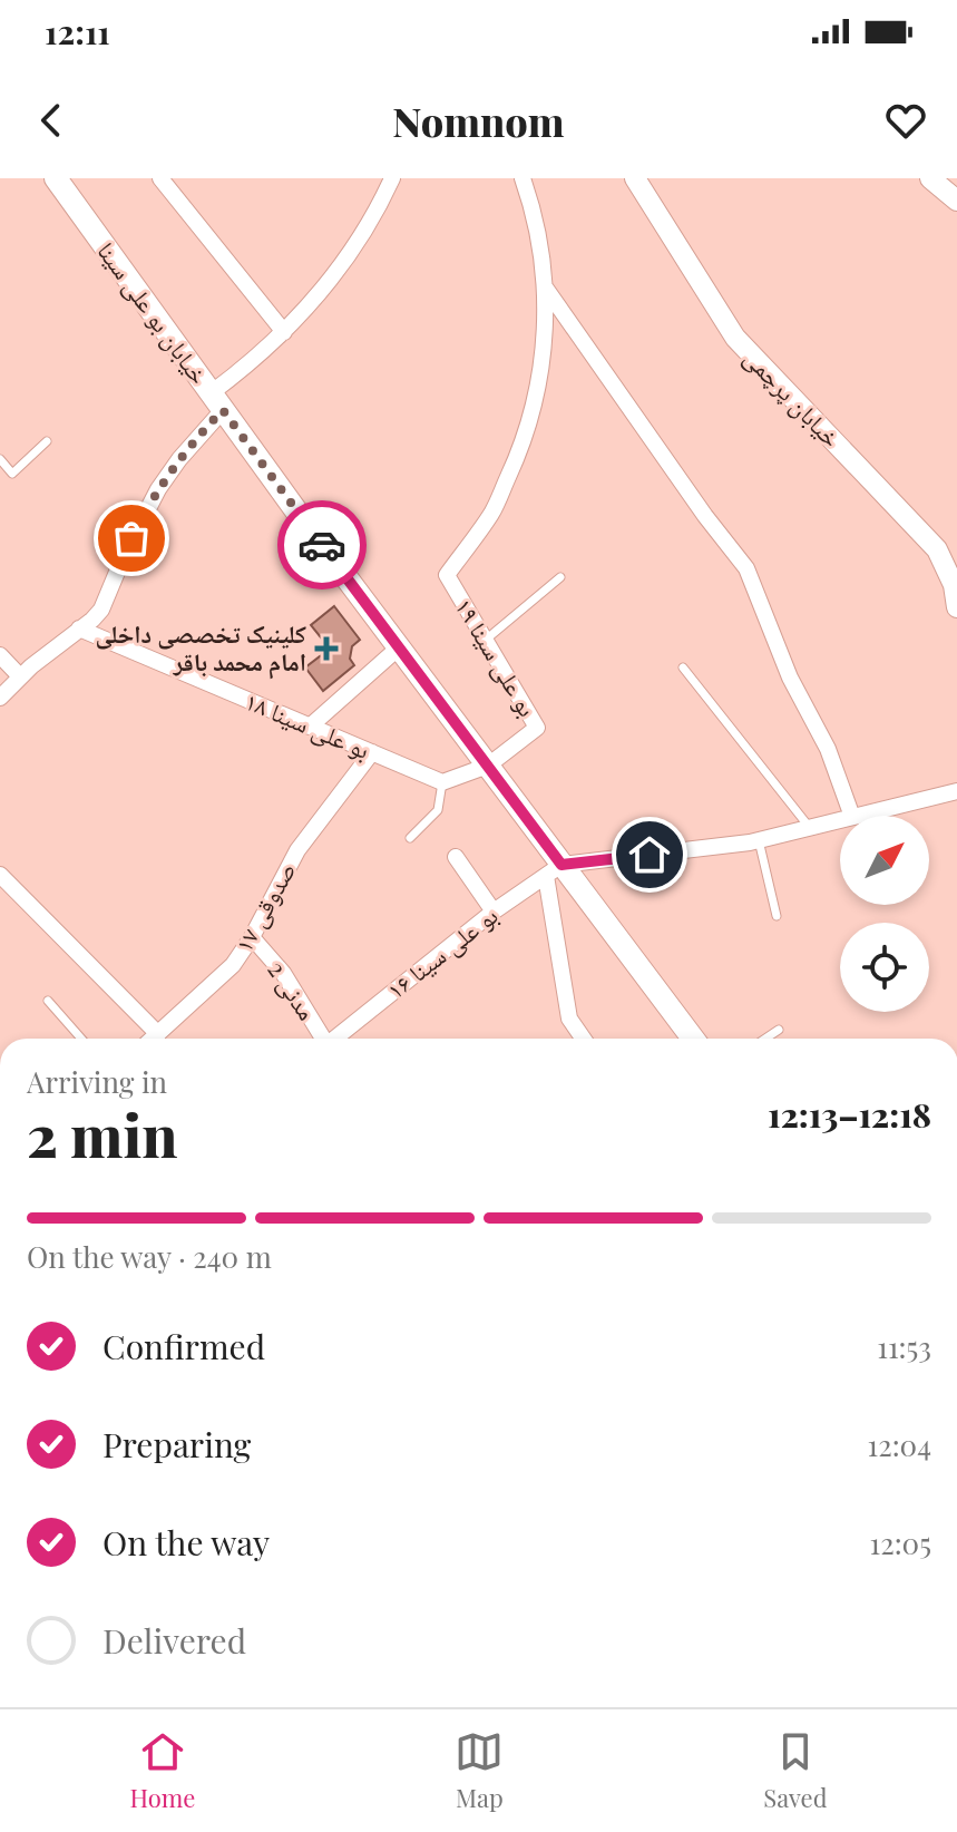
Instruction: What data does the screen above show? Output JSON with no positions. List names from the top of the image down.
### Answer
{
  "streets": {
    "main road": ["خیابان بو علی سینا"],
    "street": [
      "خیابان پرچمی",
      "بو علی سینا ۱۹",
      "بو علی سینا ۱۸",
      "صدوقی ۱۷",
      "بو علی سینا ۱۶",
      "مدنی 2"
    ]
  },
  "crossings": [
    ["خیابان بو علی سینا", "بو علی سینا ۱۹"],
    ["خیابان بو علی سینا", "بو علی سینا ۱۶"],
    ["بو علی سینا ۱۸", "صدوقی ۱۷"],
    ["صدوقی ۱۷", "مدنی 2"]
  ],
  "places": {
    "health": ["کلینیک تخصصی داخلی امام محمد باقر"]
  },
  "north": "top right",
  "page": {
    "status": "12:11",
    "header": "Nomnom",
    "heading": ["2 min", "Arriving in", "12:13–12:18"],
    "bar": "On the way · 240 m",
    "list": [
      ["Confirmed", "11:53"],
      ["Preparing", "12:04"],
      ["On the way", "12:05"],
      "Delivered"
    ],
    "tabs": ["Home", "Map", "Saved"]
  }
}
